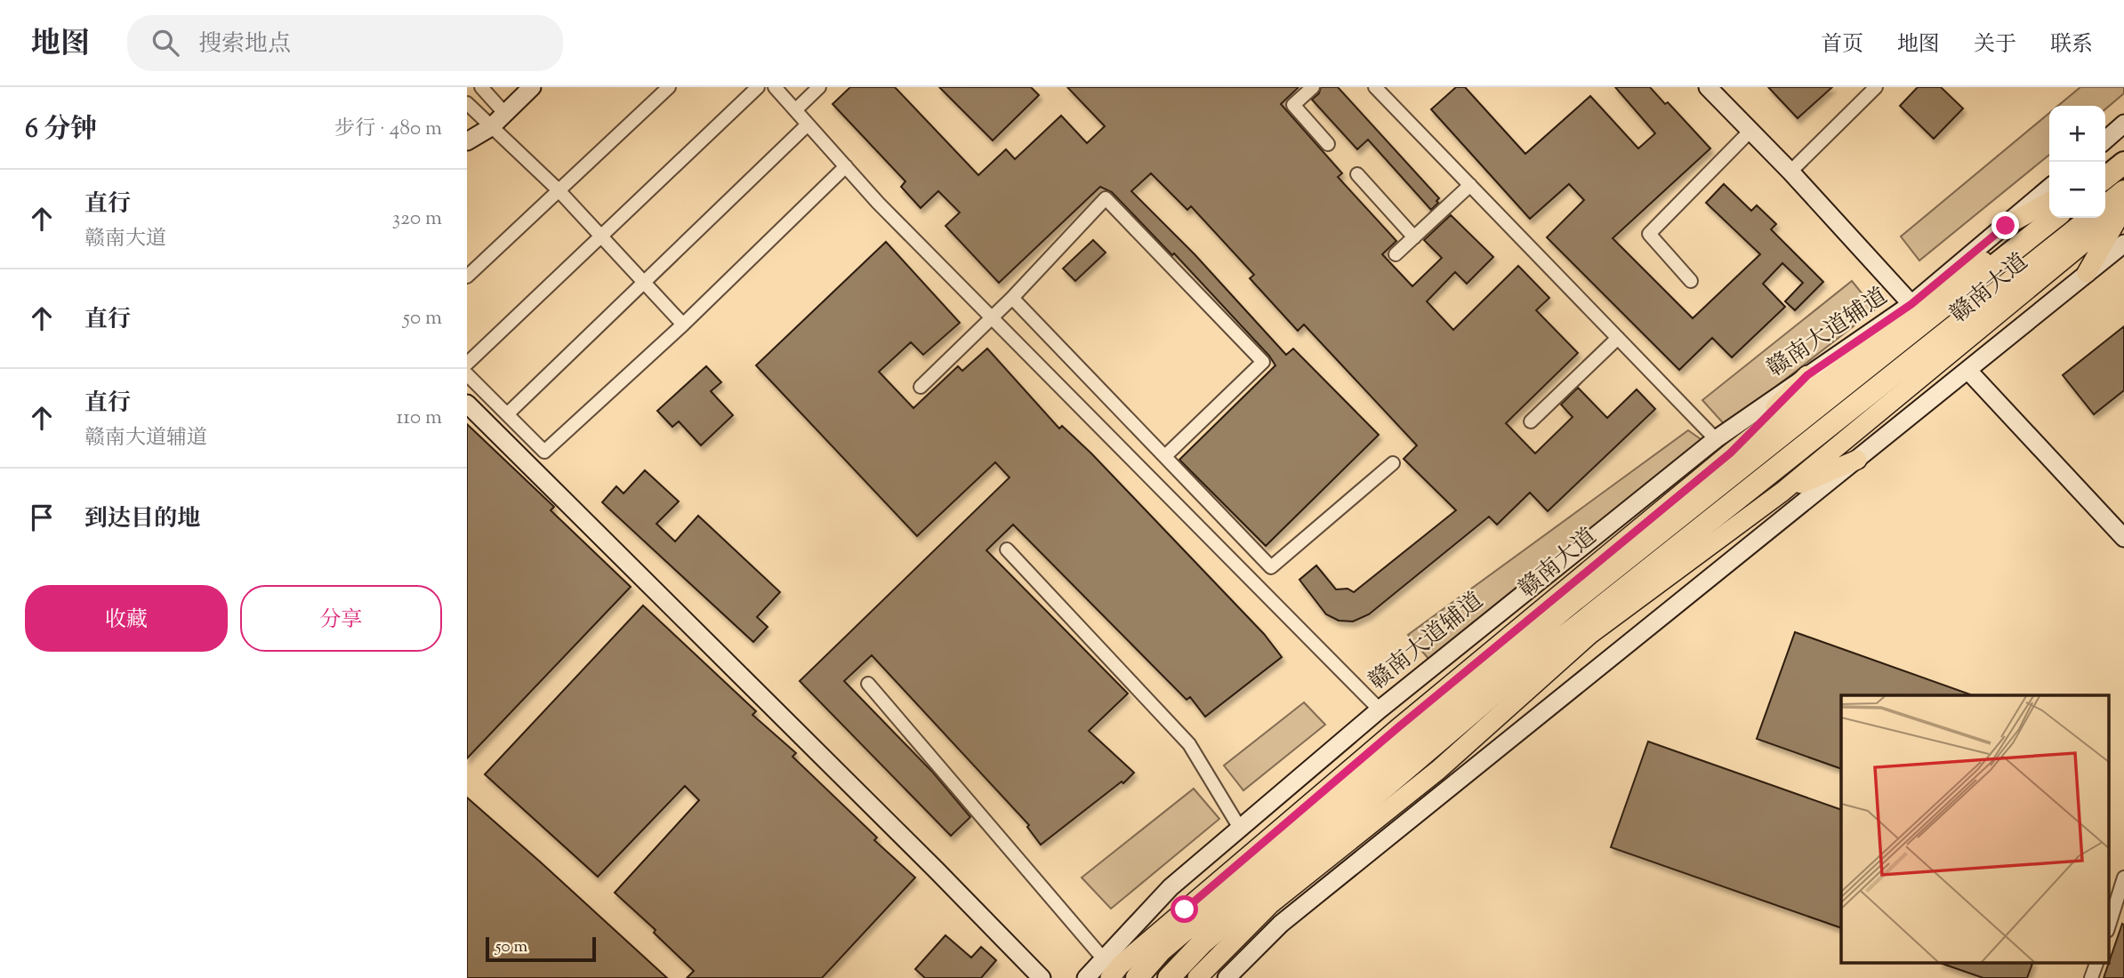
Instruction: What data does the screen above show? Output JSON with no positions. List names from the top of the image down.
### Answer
{
  "streets": {
    "main road": ["赣南大道"],
    "street": ["赣南大道辅道"]
  },
  "scale_bar": "50 m",
  "page": {
    "header": "地图",
    "search": "搜索地点",
    "nav": [
      "首页",
      "地图",
      "关于",
      "联系"
    ],
    "heading": ["6 分钟", "步行 · 480 m"],
    "map_buttons": ["+", "−"],
    "list": [
      ["直行", "赣南大道", "320 m"],
      ["直行", "50 m"],
      ["直行", "赣南大道辅道", "110 m"],
      "到达目的地"
    ],
    "buttons": ["收藏", "分享"],
    "scale": "50 m"
  }
}
